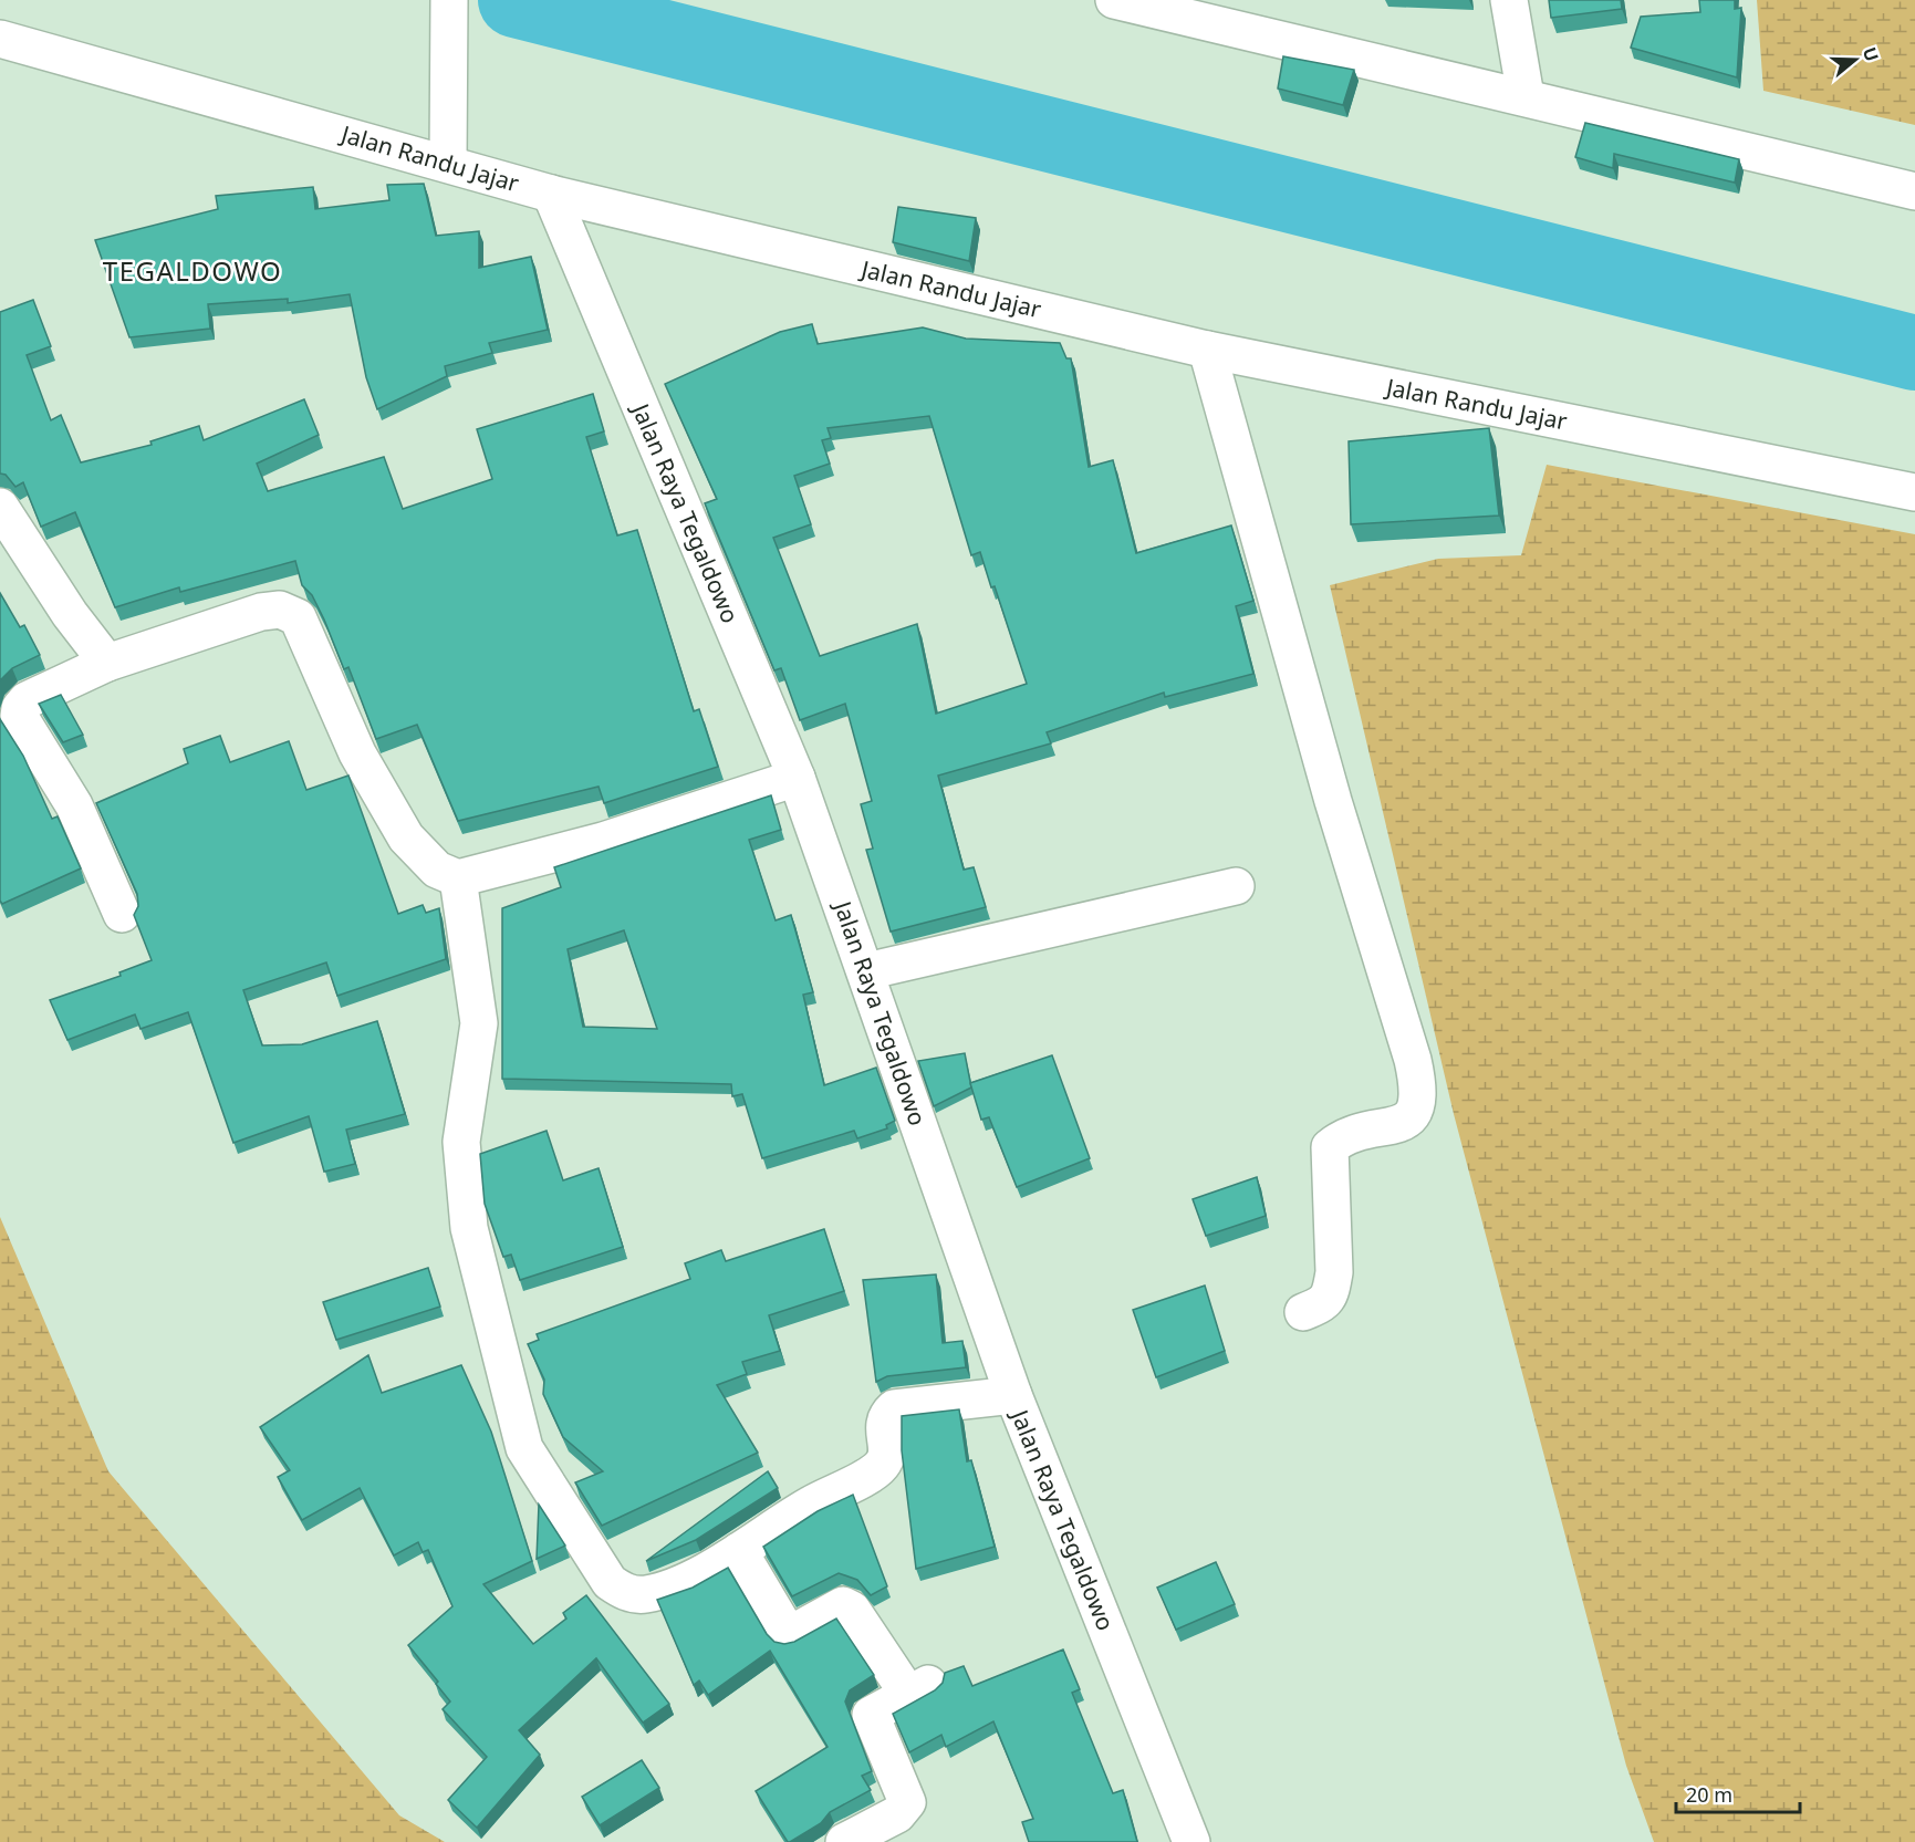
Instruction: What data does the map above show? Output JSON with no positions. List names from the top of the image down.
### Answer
{
  "streets": {
    "street": ["Jalan Randu Jajar", "Jalan Raya Tegaldowo"]
  },
  "crossings": [
    ["Jalan Randu Jajar", "Jalan Raya Tegaldowo"]
  ],
  "districts": ["TEGALDOWO"],
  "scale_bar": "20 m",
  "north": "right"
}
